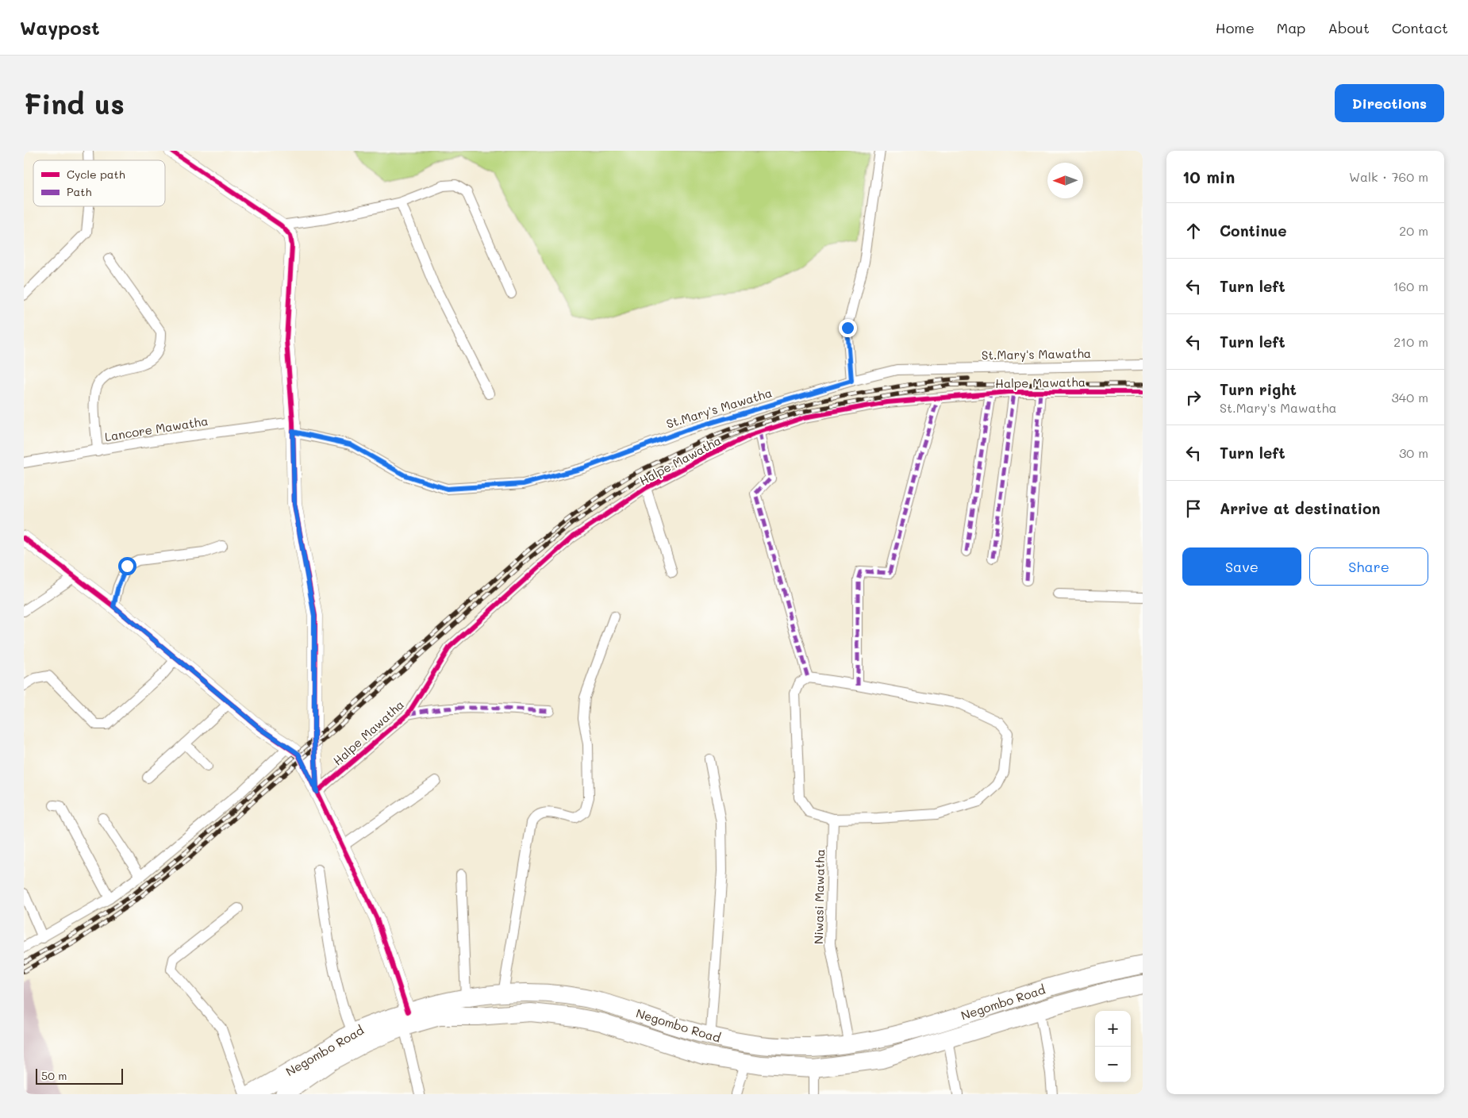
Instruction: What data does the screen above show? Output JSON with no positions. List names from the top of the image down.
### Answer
{
  "streets": {
    "highway": ["Negombo Road"],
    "street": [
      "St.Mary's Mawatha",
      "Halpe Mawatha",
      "Lancore Mawatha",
      "Niwasi Mawatha"
    ]
  },
  "crossings": [
    ["St.Mary's Mawatha", "Lancore Mawatha"],
    ["Niwasi Mawatha", "Negombo Road"]
  ],
  "legend": ["Cycle path", "Path"],
  "scale_bar": "50 m",
  "north": "left",
  "page": {
    "header": "Waypost",
    "nav": [
      "Home",
      "Map",
      "About",
      "Contact"
    ],
    "buttons": [
      "Directions",
      ["Save", "Share"]
    ],
    "title": "Find us",
    "heading": ["10 min", "Walk · 760 m"],
    "list": [
      ["Continue", "20 m"],
      ["Turn left", "160 m"],
      ["Turn left", "210 m"],
      ["Turn right", "St.Mary's Mawatha", "340 m"],
      ["Turn left", "30 m"],
      "Arrive at destination"
    ],
    "map_buttons": ["+", "−"],
    "scale": "50 m"
  }
}
